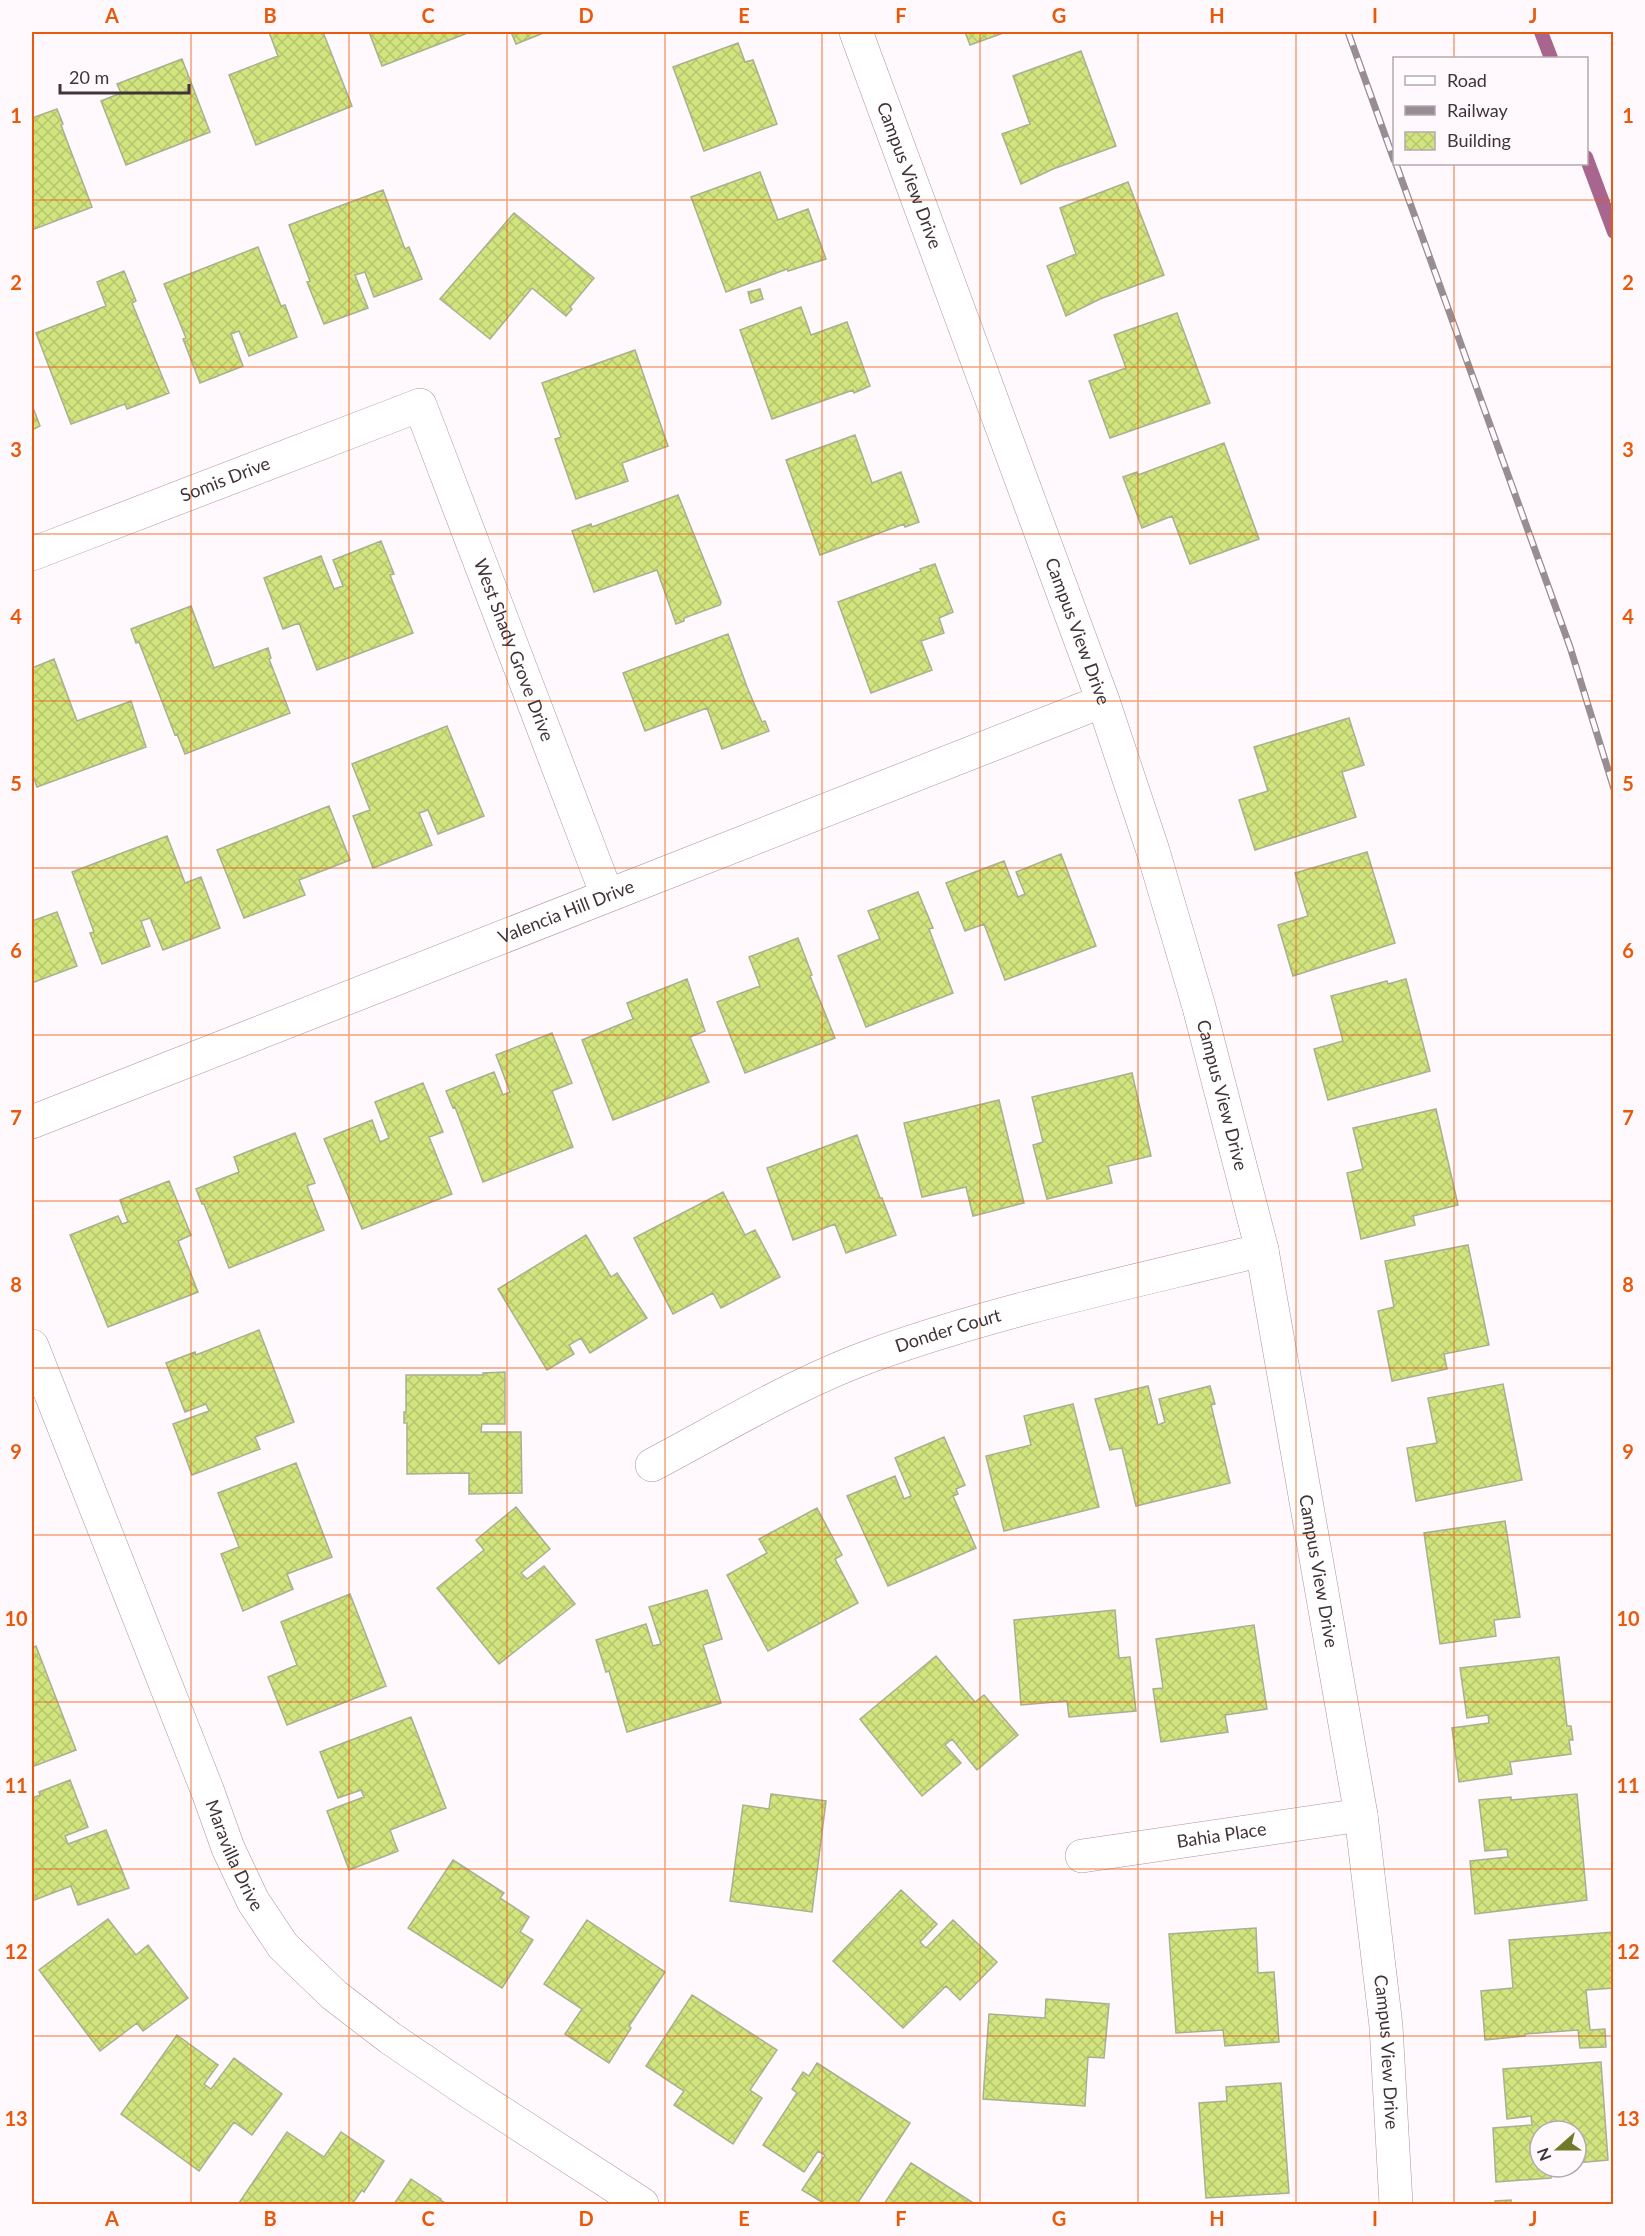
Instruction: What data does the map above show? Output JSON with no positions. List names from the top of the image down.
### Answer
{
  "streets": {
    "street": [
      "Campus View Drive",
      "Somis Drive",
      "West Shady Grove Drive",
      "Valencia Hill Drive",
      "Donder Court",
      "Bahia Place",
      "Maravilla Drive"
    ]
  },
  "crossings": [
    ["Campus View Drive", "Valencia Hill Drive"],
    ["Campus View Drive", "Donder Court"],
    ["Campus View Drive", "Bahia Place"],
    ["Somis Drive", "West Shady Grove Drive"],
    ["West Shady Grove Drive", "Valencia Hill Drive"]
  ],
  "legend": ["Road", "Railway", "Building"],
  "scale_bar": "20 m",
  "north": "left",
  "grid": {
    "columns": [
      "A",
      "B",
      "C",
      "D",
      "E",
      "F",
      "G",
      "H",
      "I",
      "J"
    ],
    "rows": [
      "1",
      "2",
      "3",
      "4",
      "5",
      "6",
      "7",
      "8",
      "9",
      "10",
      "11",
      "12",
      "13"
    ]
  }
}
